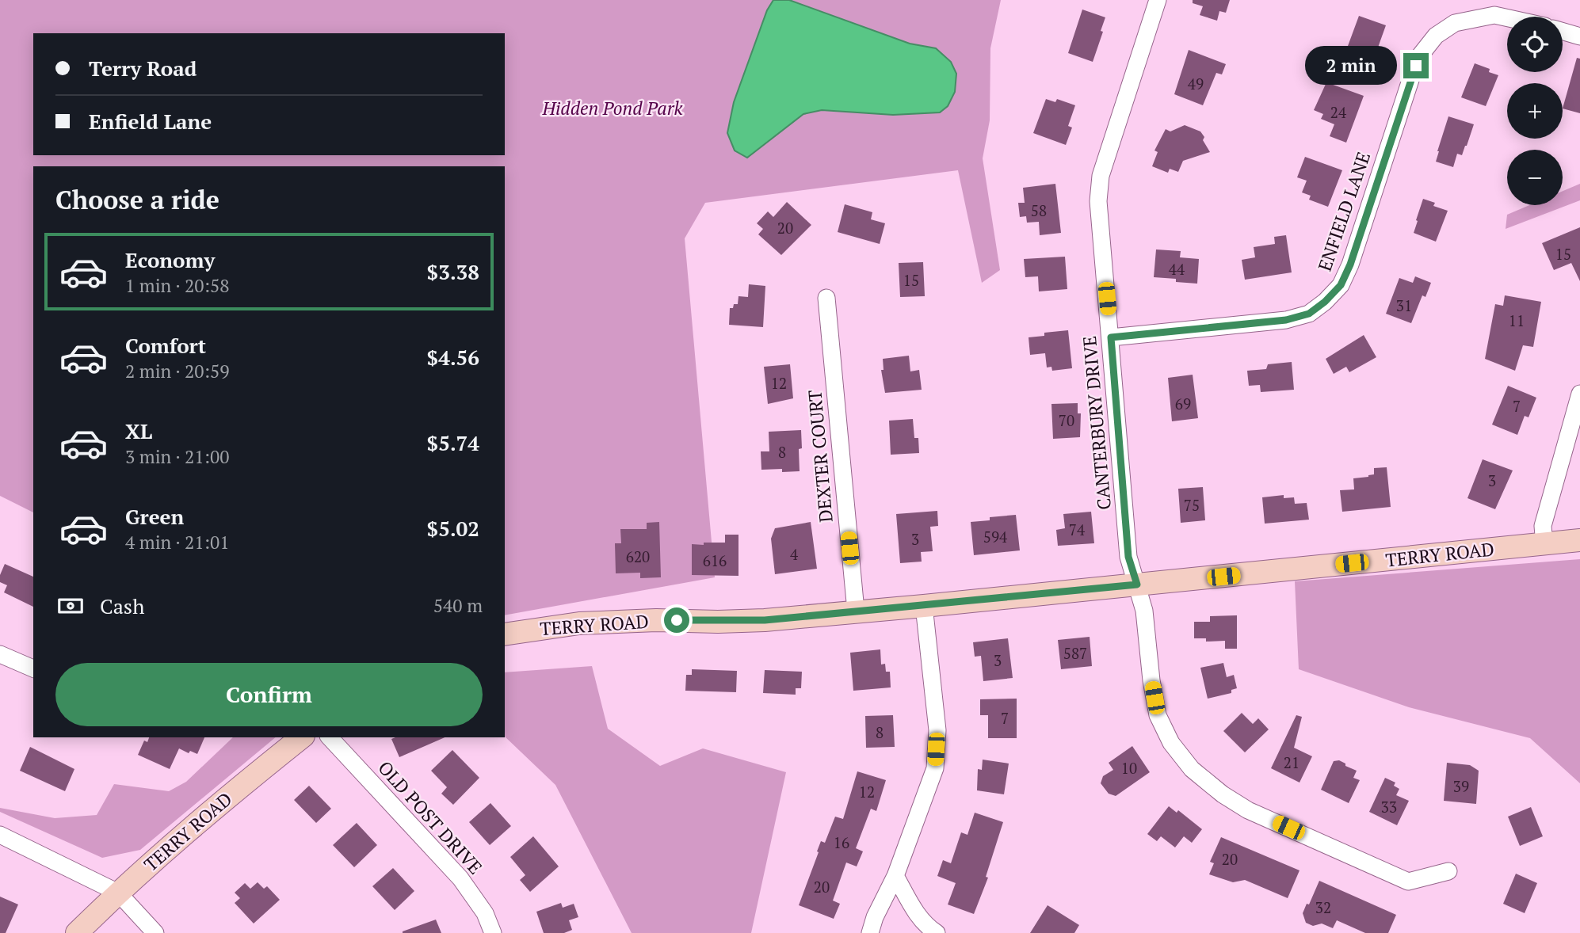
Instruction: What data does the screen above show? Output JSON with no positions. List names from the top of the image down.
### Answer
{
  "streets": {
    "street": [
      "ENFIELD LANE",
      "CANTERBURY DRIVE",
      "DEXTER COURT",
      "TERRY ROAD",
      "OLD POST DRIVE"
    ]
  },
  "crossings": [
    ["ENFIELD LANE", "CANTERBURY DRIVE"],
    ["CANTERBURY DRIVE", "TERRY ROAD"],
    ["DEXTER COURT", "TERRY ROAD"]
  ],
  "parks": ["Hidden Pond Park"],
  "house_numbers": [
    "49",
    "24",
    "58",
    "20",
    "15",
    "44",
    "15",
    "31",
    "11",
    "12",
    "69",
    "7",
    "70",
    "8",
    "3",
    "75",
    "74",
    "594",
    "3",
    "4",
    "620",
    "616",
    "587",
    "3",
    "7",
    "8",
    "21",
    "10",
    "39",
    "12",
    "33",
    "16",
    "20",
    "20",
    "32"
  ],
  "page": {
    "map_buttons": ["+", "−"],
    "banner": ["Terry Road", "Enfield Lane"],
    "bubble": "2 min",
    "heading": "Choose a ride",
    "list": [
      {
        "name": "Economy",
        "note": "1 min · 20:58",
        "value": "$3.38"
      },
      {
        "name": "Comfort",
        "note": "2 min · 20:59",
        "value": "$4.56"
      },
      {
        "name": "XL",
        "note": "3 min · 21:00",
        "value": "$5.74"
      },
      {
        "name": "Green",
        "note": "4 min · 21:01",
        "value": "$5.02"
      }
    ],
    "pay": ["Cash", "540 m"],
    "buttons": "Confirm"
  }
}
